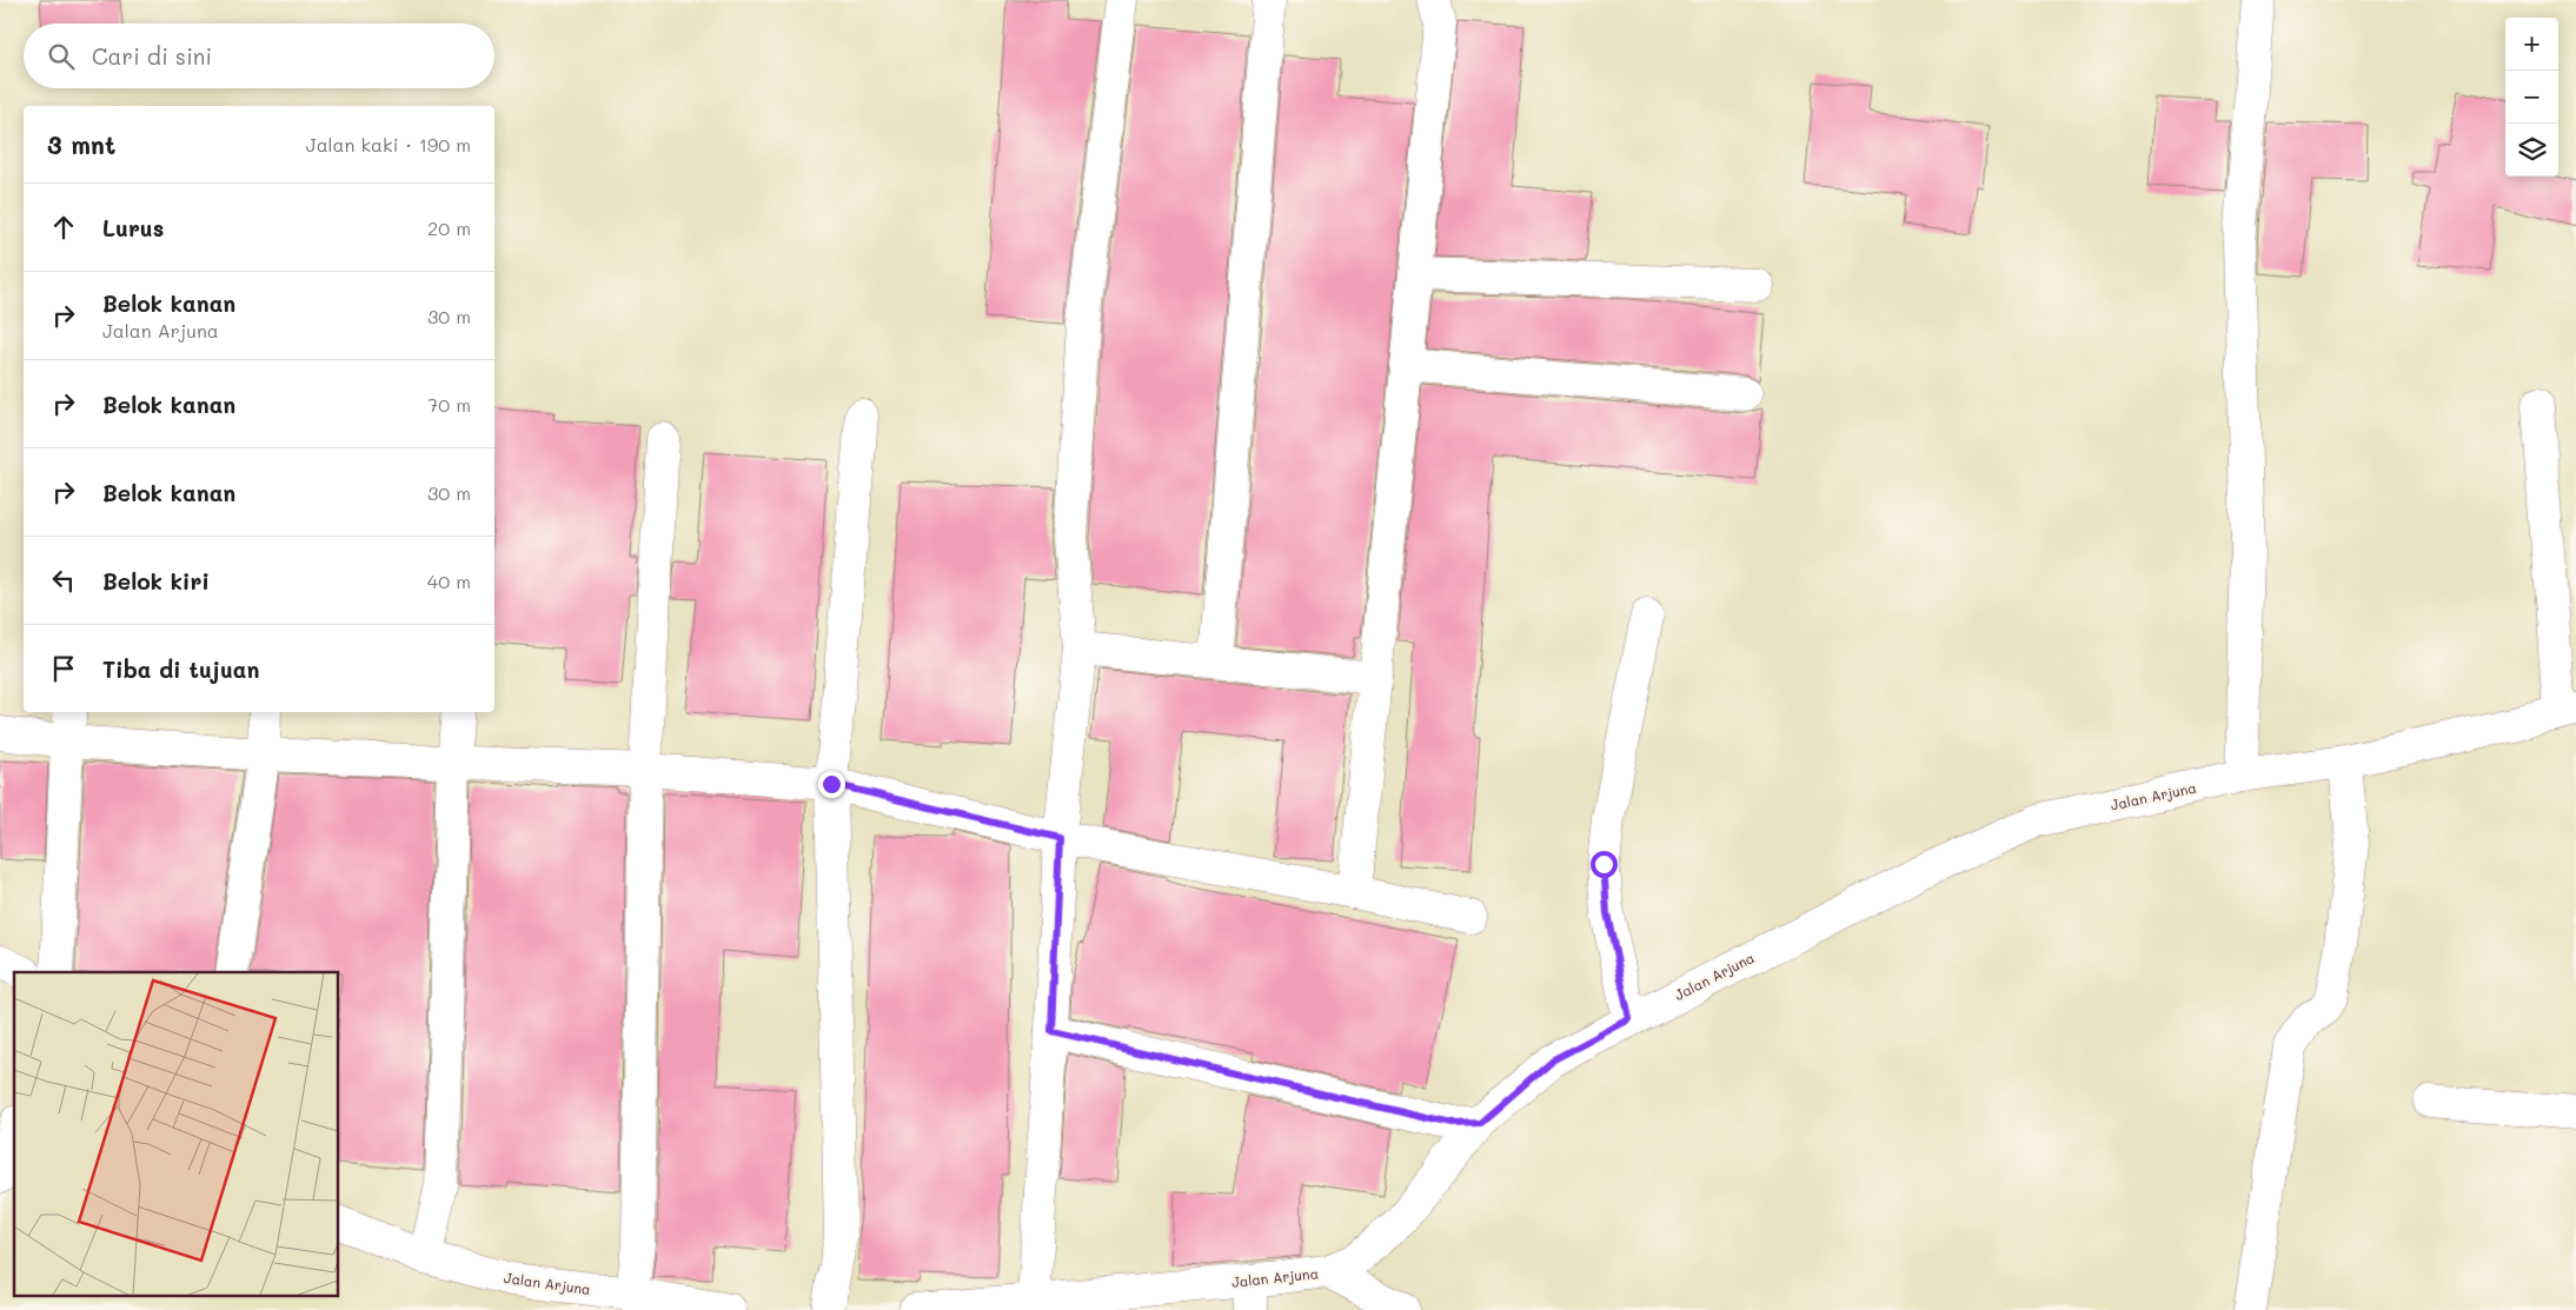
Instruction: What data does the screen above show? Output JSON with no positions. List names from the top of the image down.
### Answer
{
  "streets": {
    "street": ["Jalan Arjuna"]
  },
  "page": {
    "map_buttons": ["+", "−"],
    "search": "Cari di sini",
    "heading": ["3 mnt", "Jalan kaki · 190 m"],
    "list": [
      ["Lurus", "20 m"],
      ["Belok kanan", "Jalan Arjuna", "30 m"],
      ["Belok kanan", "70 m"],
      ["Belok kanan", "30 m"],
      ["Belok kiri", "40 m"],
      "Tiba di tujuan"
    ]
  }
}
